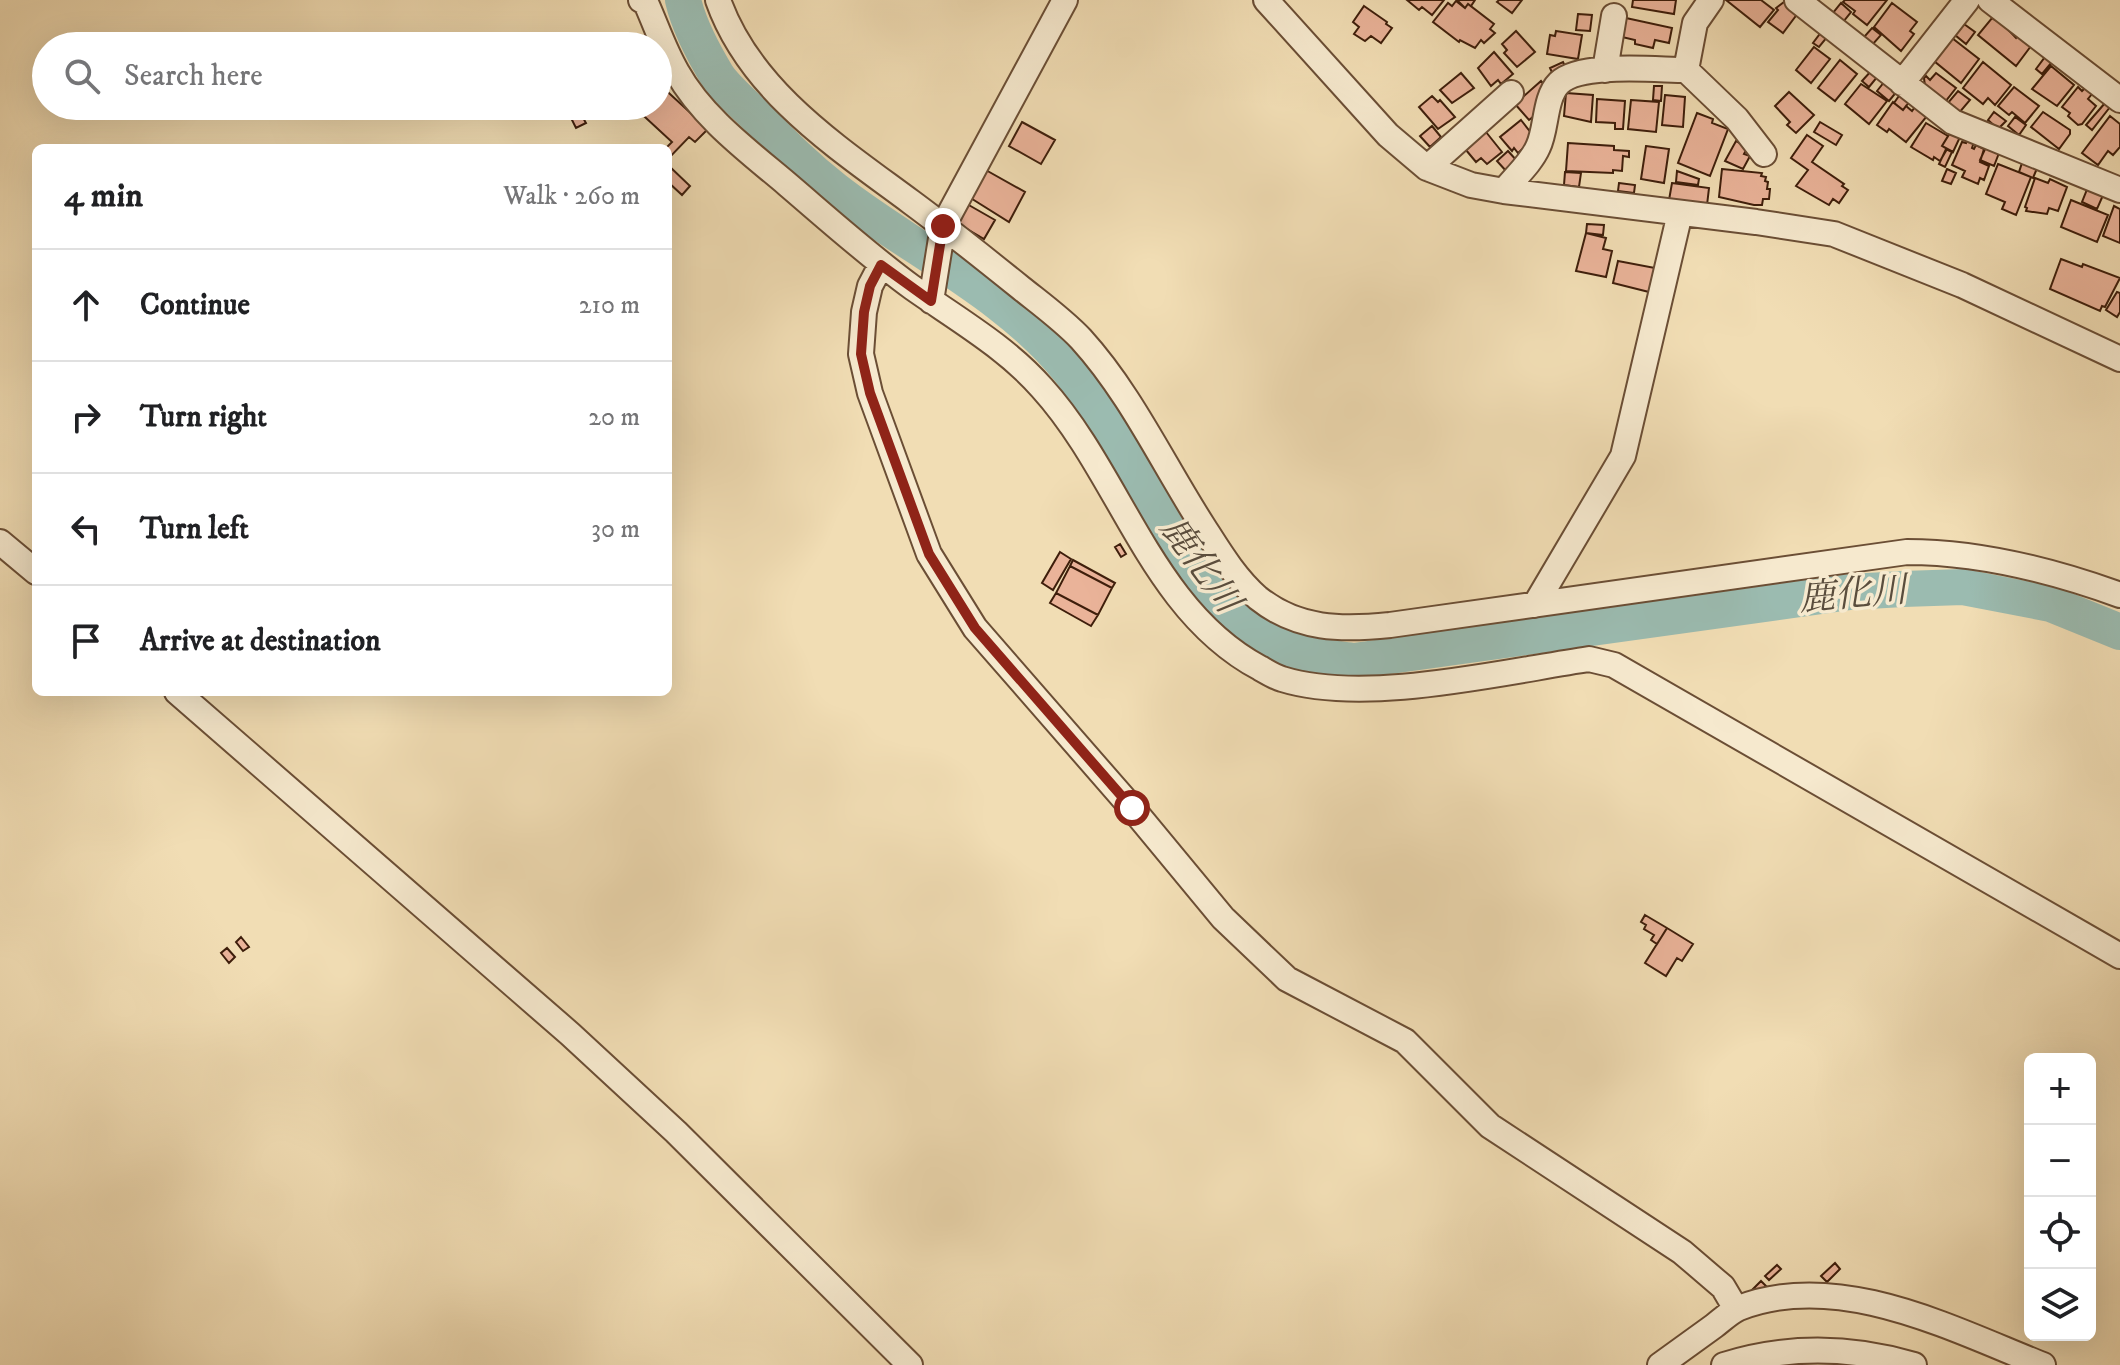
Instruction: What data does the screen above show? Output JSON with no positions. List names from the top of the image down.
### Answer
{
  "water": ["鹿化川"],
  "page": {
    "search": "Search here",
    "heading": ["4 min", "Walk · 260 m"],
    "list": [
      ["Continue", "210 m"],
      ["Turn right", "20 m"],
      ["Turn left", "30 m"],
      "Arrive at destination"
    ],
    "map_buttons": ["+", "−"]
  }
}
